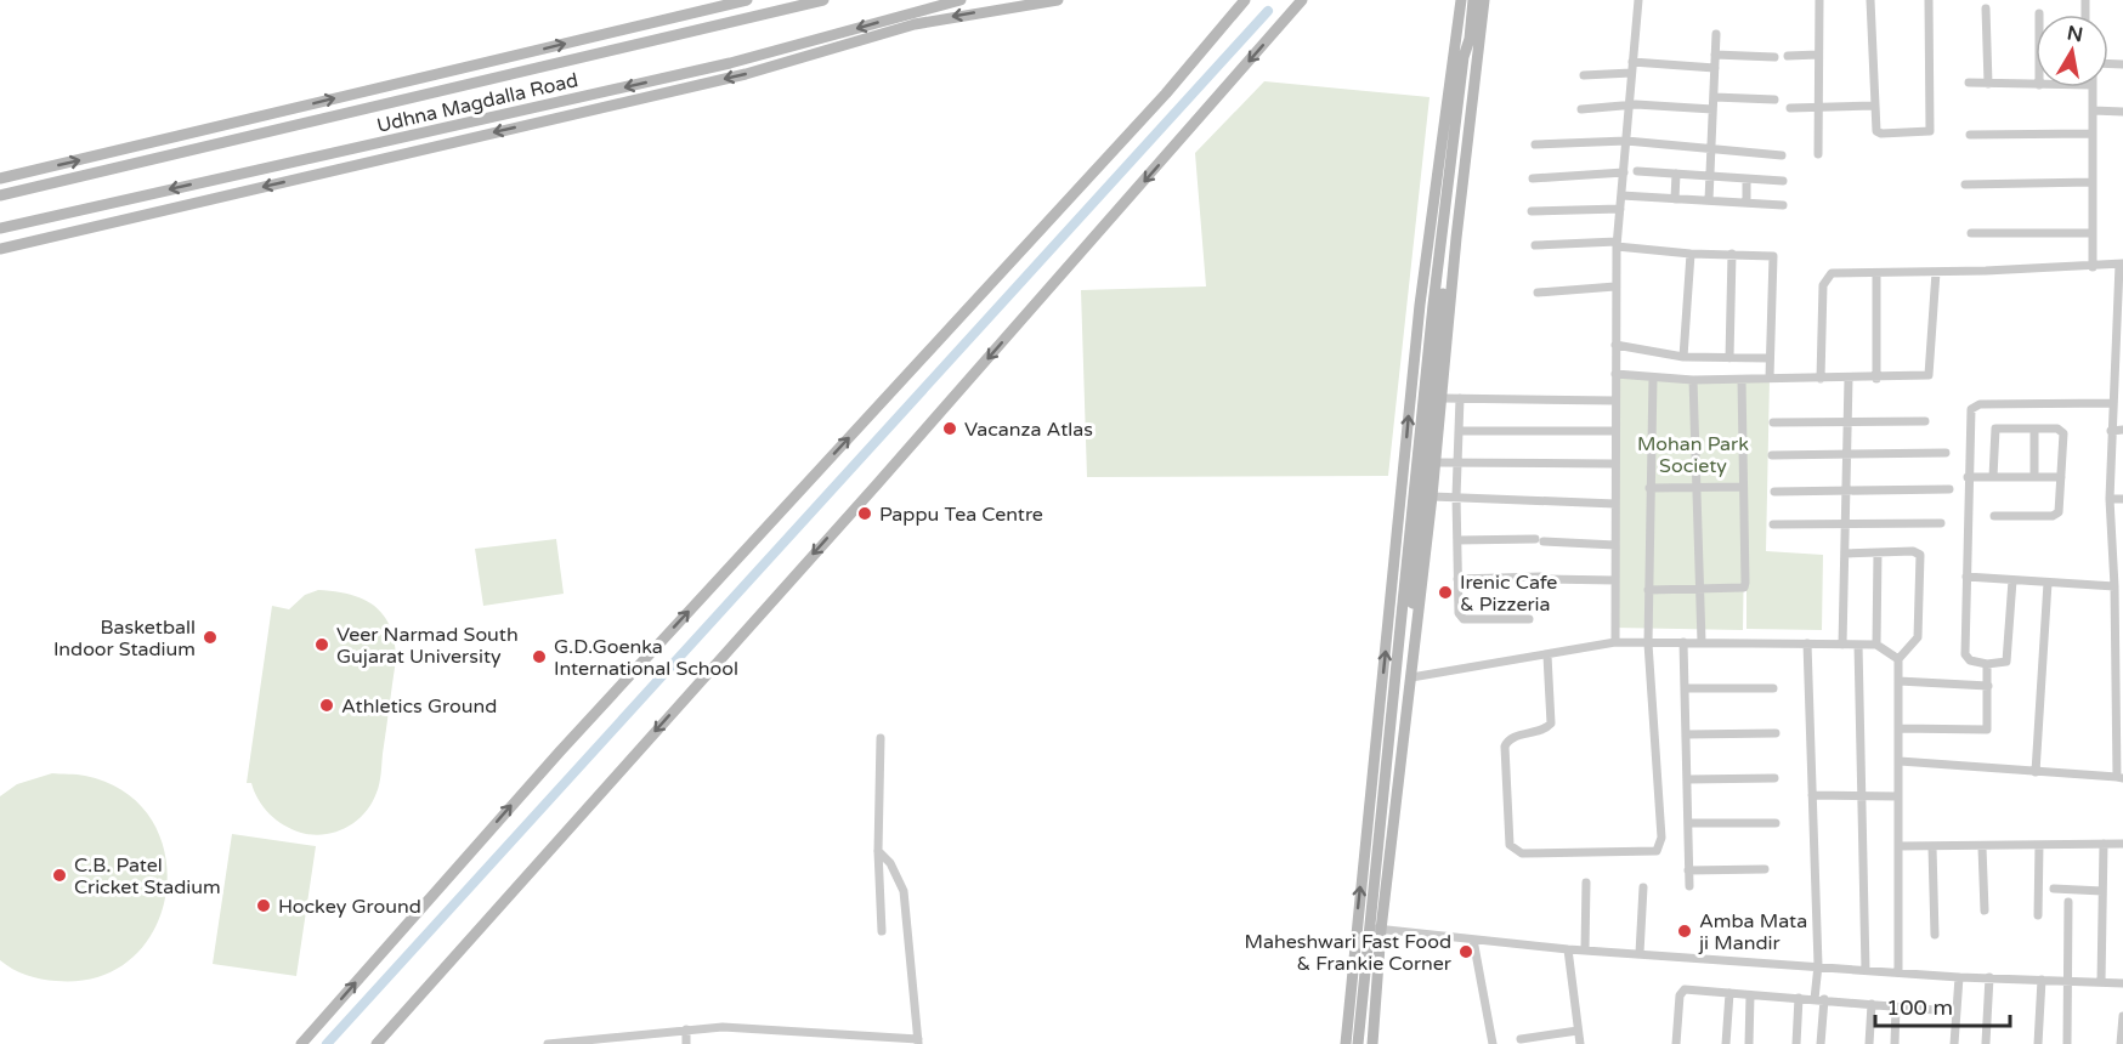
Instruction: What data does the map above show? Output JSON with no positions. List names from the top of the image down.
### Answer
{
  "streets": {
    "main road": ["Udhna Magdalla Road"]
  },
  "parks": ["Mohan Park Society"],
  "places": [
    "Vacanza Atlas",
    "Pappu Tea Centre",
    "Irenic Cafe & Pizzeria",
    "Basketball Indoor Stadium",
    "Veer Narmad South Gujarat University",
    "G.D.Goenka International School",
    "Athletics Ground",
    "C.B. Patel Cricket Stadium",
    "Hockey Ground",
    "Amba Mata ji Mandir",
    "Maheshwari Fast Food & Frankie Corner"
  ],
  "scale_bar": "100 m",
  "north": "top"
}
